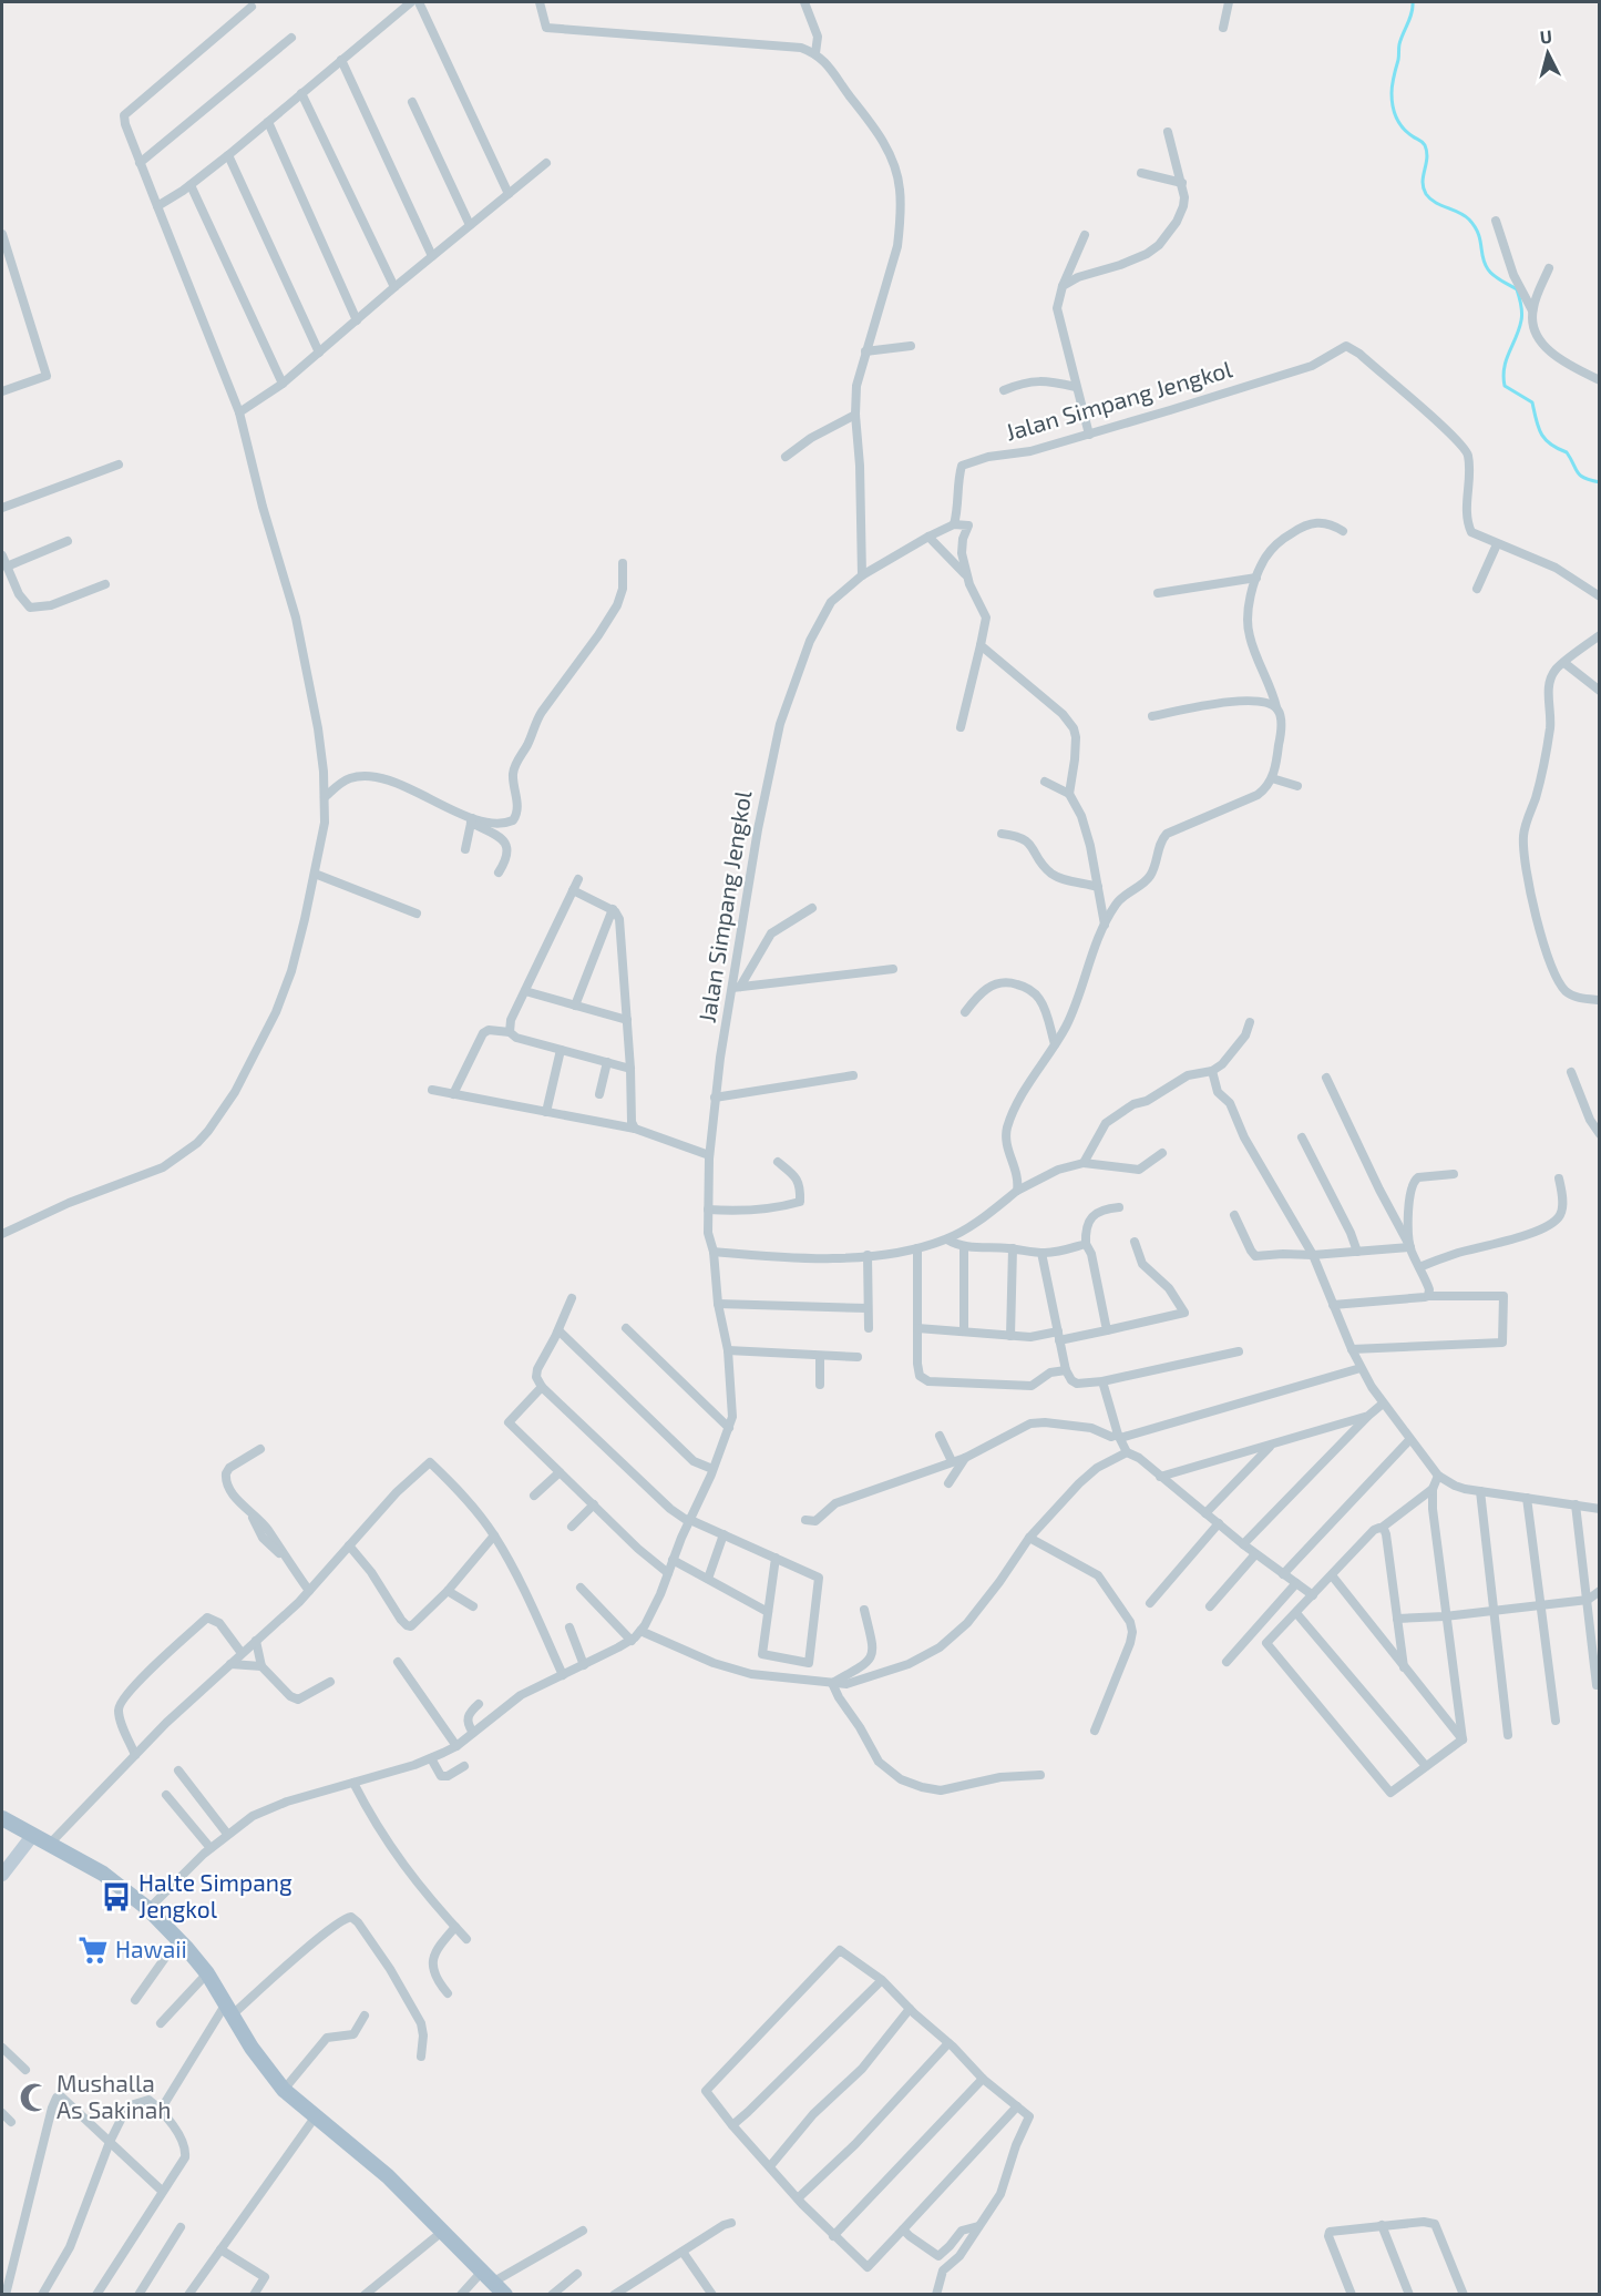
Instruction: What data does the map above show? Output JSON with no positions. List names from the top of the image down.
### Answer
{
  "streets": {
    "street": ["Jalan Simpang Jengkol"]
  },
  "places": {
    "bus stop": ["Halte Simpang Jengkol"],
    "supermarket": ["Hawaii"],
    "mosque": ["Mushalla As Sakinah"]
  },
  "north": "top"
}
